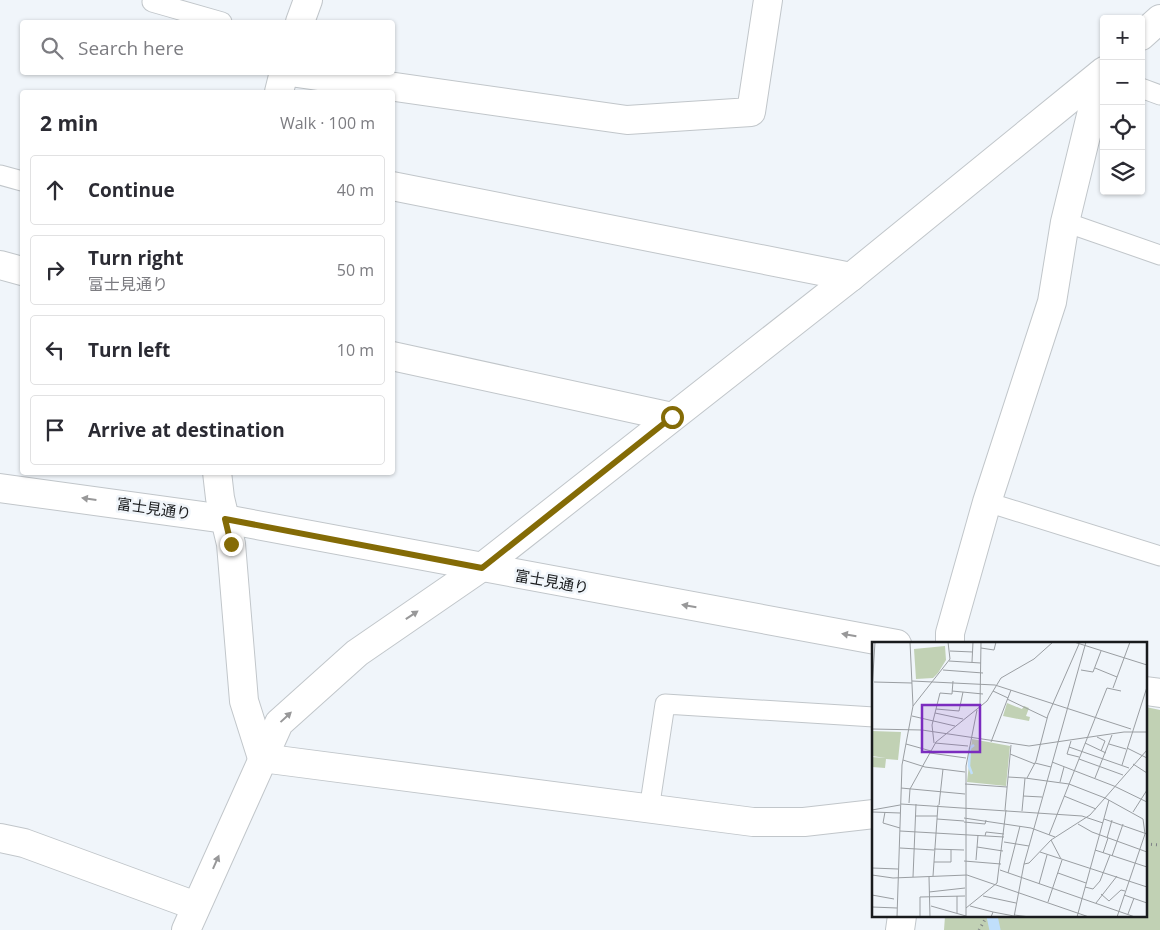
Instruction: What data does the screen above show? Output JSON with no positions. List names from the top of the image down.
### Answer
{
  "streets": {
    "street": ["富士見通り"]
  },
  "page": {
    "map_buttons": ["+", "−"],
    "search": "Search here",
    "heading": ["2 min", "Walk · 100 m"],
    "list": [
      ["Continue", "40 m"],
      ["Turn right", "富士見通り", "50 m"],
      ["Turn left", "10 m"],
      "Arrive at destination"
    ]
  }
}
